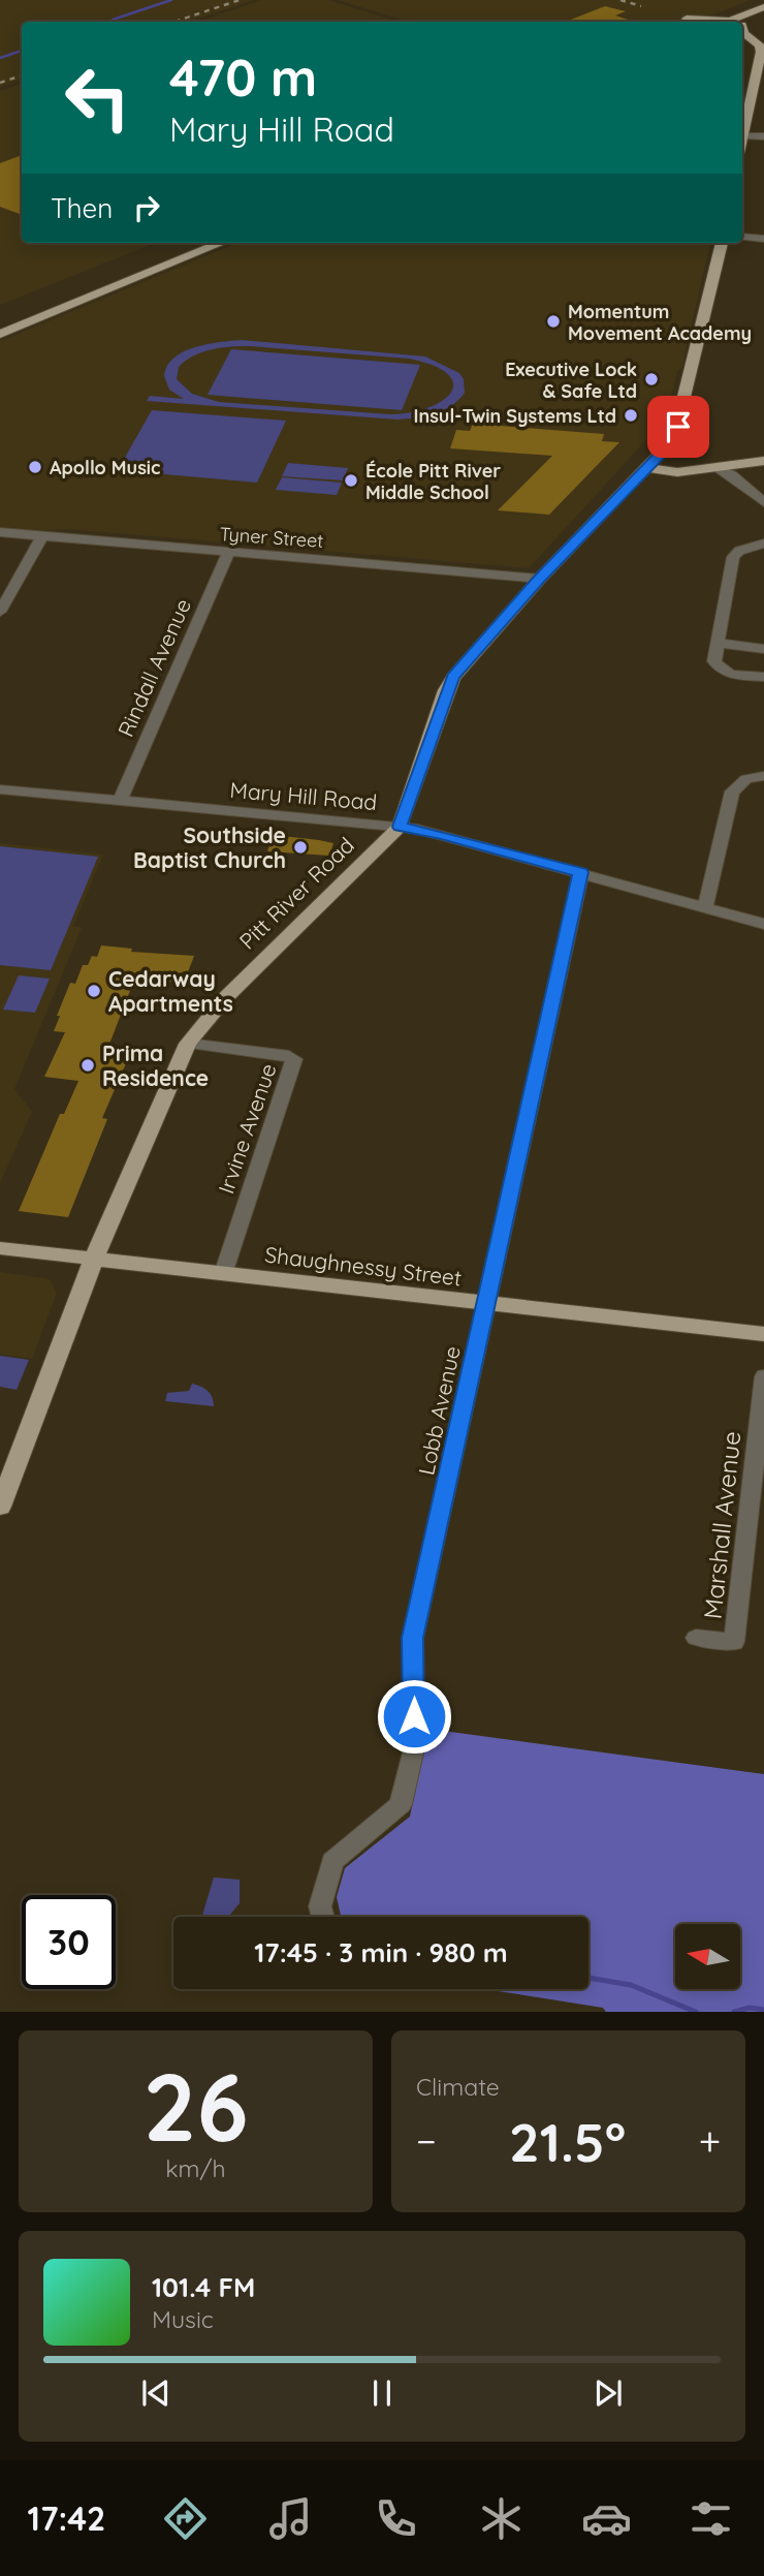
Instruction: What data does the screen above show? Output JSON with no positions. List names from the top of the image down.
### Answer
{
  "streets": {
    "main road": ["Pitt River Road", "Shaughnessy Street"],
    "street": [
      "Tyner Street",
      "Rindall Avenue",
      "Mary Hill Road",
      "Irvine Avenue",
      "Lobb Avenue",
      "Marshall Avenue"
    ]
  },
  "crossings": [
    ["Tyner Street", "Rindall Avenue"],
    ["Tyner Street", "Pitt River Road"],
    ["Rindall Avenue", "Mary Hill Road"],
    ["Mary Hill Road", "Pitt River Road"],
    ["Mary Hill Road", "Lobb Avenue"],
    ["Pitt River Road", "Irvine Avenue"],
    ["Pitt River Road", "Shaughnessy Street"],
    ["Irvine Avenue", "Shaughnessy Street"],
    ["Shaughnessy Street", "Lobb Avenue"]
  ],
  "places": [
    "Momentum Movement Academy",
    "Executive Lock & Safe Ltd",
    "Insul-Twin Systems Ltd",
    "Apollo Music",
    "École Pitt River Middle School",
    "Southside Baptist Church",
    "Cedarway Apartments",
    "Prima Residence"
  ],
  "north": "left",
  "page": {
    "turn": ["470 m", "Mary Hill Road"],
    "then": "Then",
    "limit": "30",
    "trip": "17:45 · 3 min · 980 m",
    "tile": [
      ["26", "km/h"],
      "Climate"
    ],
    "heat": ["−", "21.5°", "+"],
    "song": ["101.4 FM", "Music"],
    "tabs": "17:42"
  }
}
